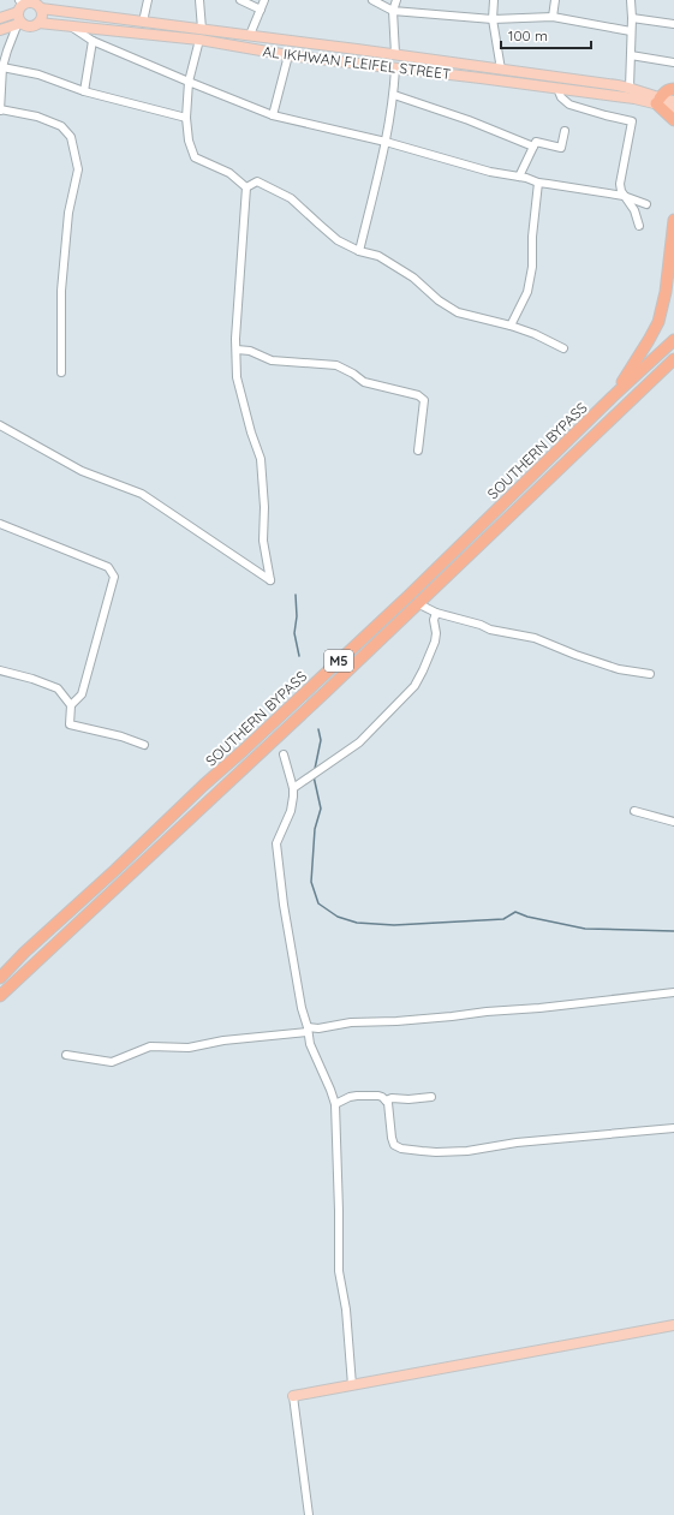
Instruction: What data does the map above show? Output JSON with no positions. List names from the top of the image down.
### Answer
{
  "streets": {
    "highway": ["SOUTHERN BYPASS", "M5"],
    "main road": ["AL IKHWAN FLEIFEL STREET"]
  },
  "scale_bar": "100 m"
}
